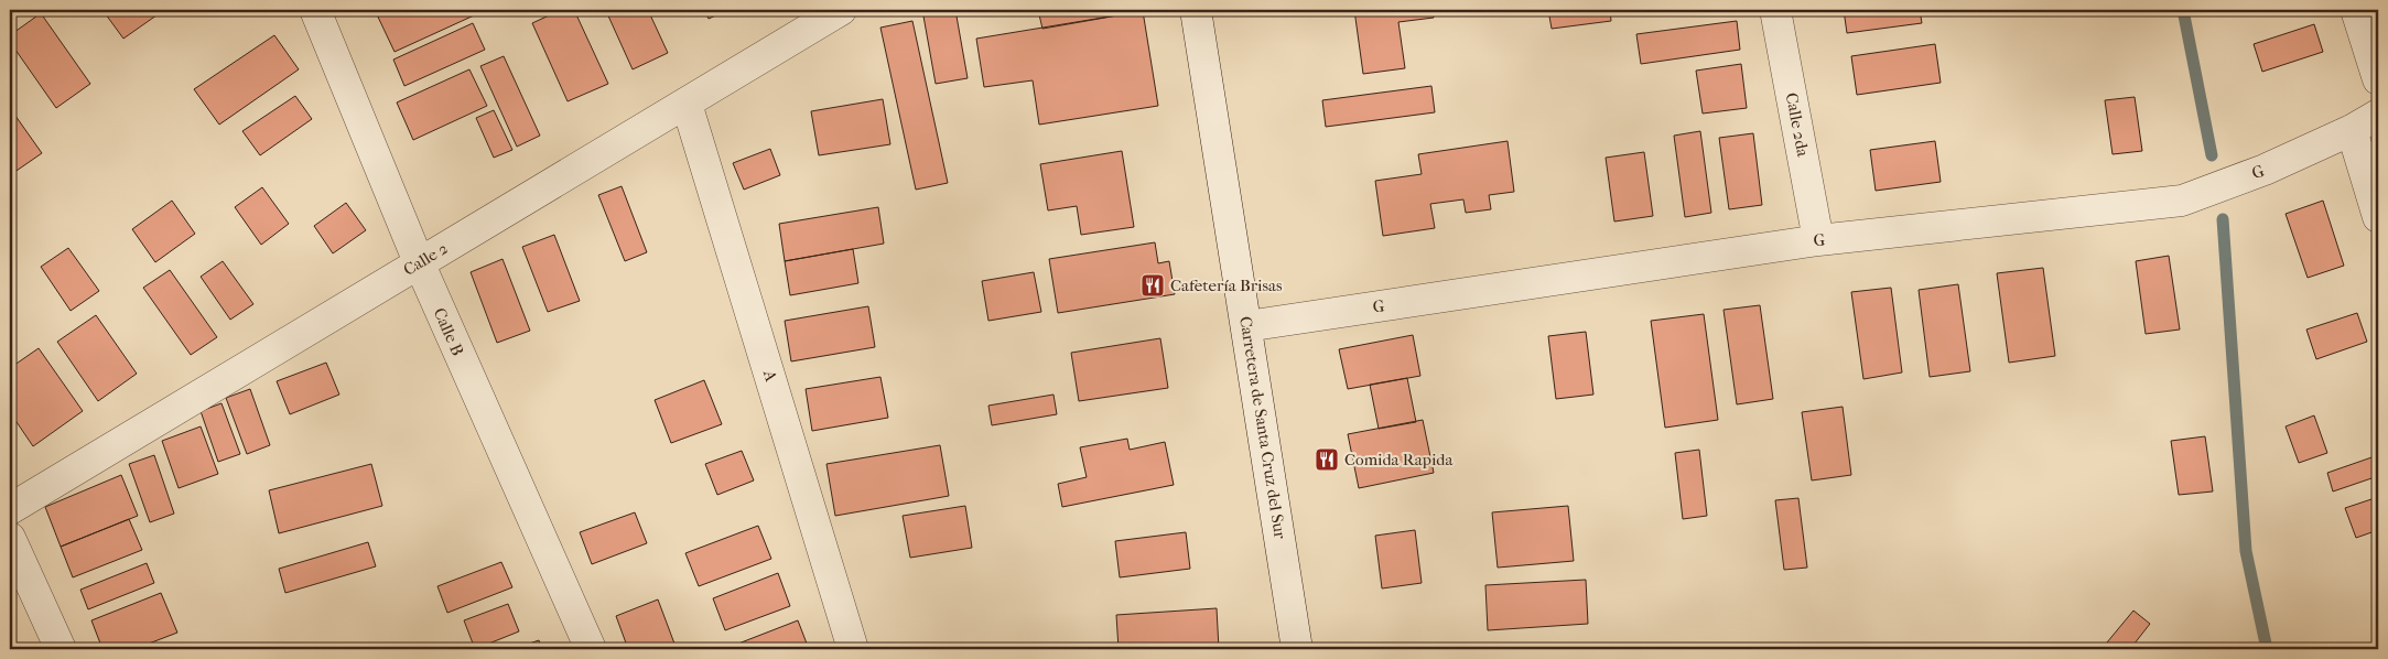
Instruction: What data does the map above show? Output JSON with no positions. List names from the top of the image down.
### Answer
{
  "streets": {
    "street": [
      "Calle 2da",
      "G",
      "Calle 2",
      "Calle B",
      "A",
      "Carretera de Santa Cruz del Sur"
    ]
  },
  "crossings": [
    ["Calle 2da", "G"],
    ["G", "Carretera de Santa Cruz del Sur"],
    ["Calle 2", "Calle B"],
    ["Calle 2", "A"]
  ],
  "places": {
    "restaurant": ["Cafetería Brisas", "Comida Rapida"]
  }
}
